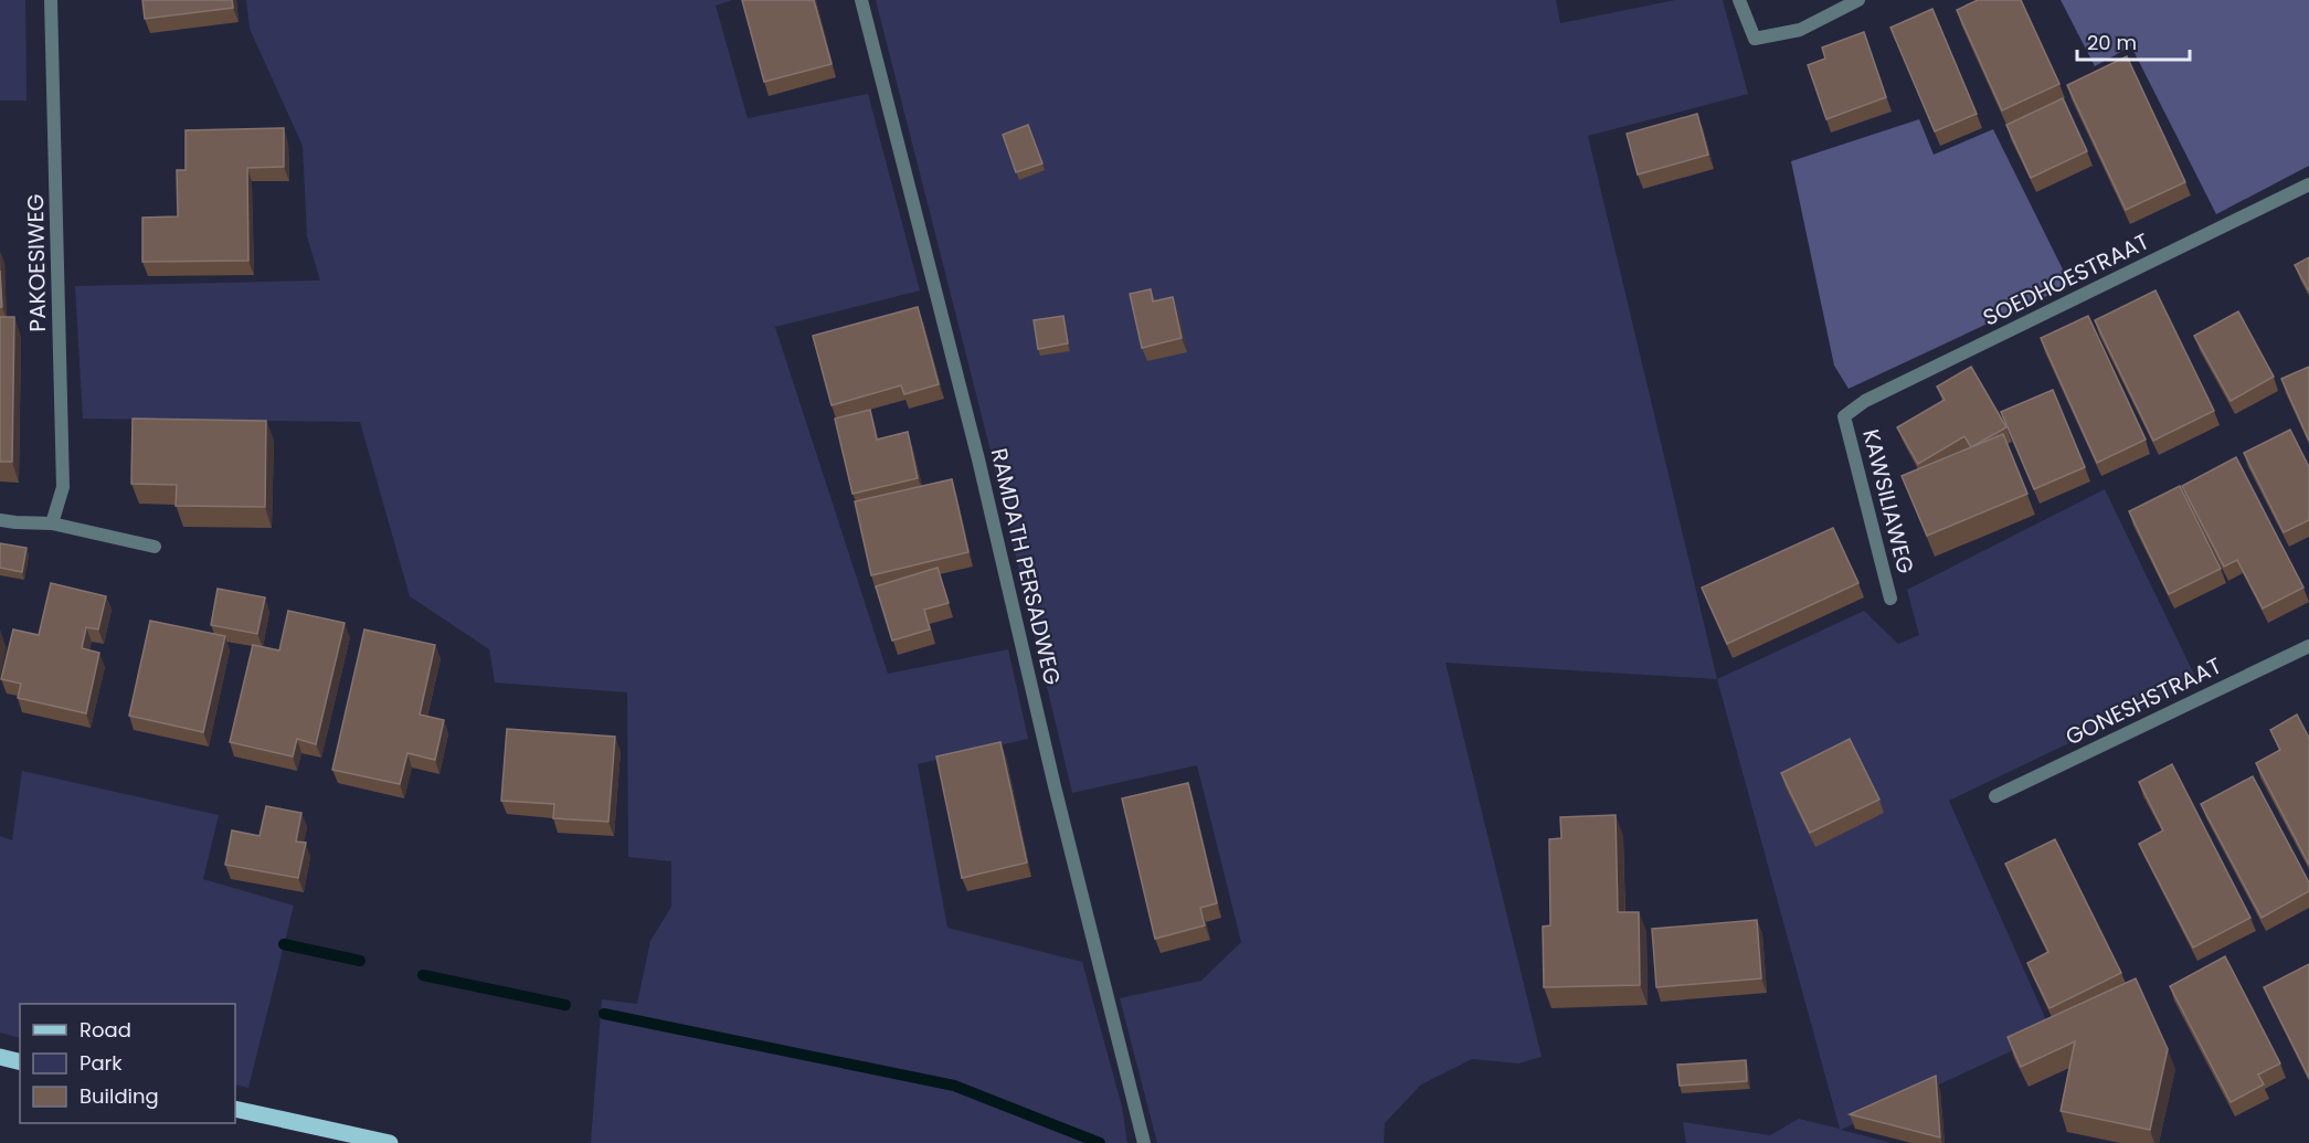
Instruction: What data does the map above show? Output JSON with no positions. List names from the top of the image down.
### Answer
{
  "streets": {
    "street": [
      "PAKOESIWEG",
      "SOEDHOESTRAAT",
      "KAWSILIAWEG",
      "RAMDATH PERSADWEG",
      "GONESHSTRAAT"
    ]
  },
  "crossings": [
    ["SOEDHOESTRAAT", "KAWSILIAWEG"]
  ],
  "legend": ["Road", "Park", "Building"],
  "scale_bar": "20 m"
}
